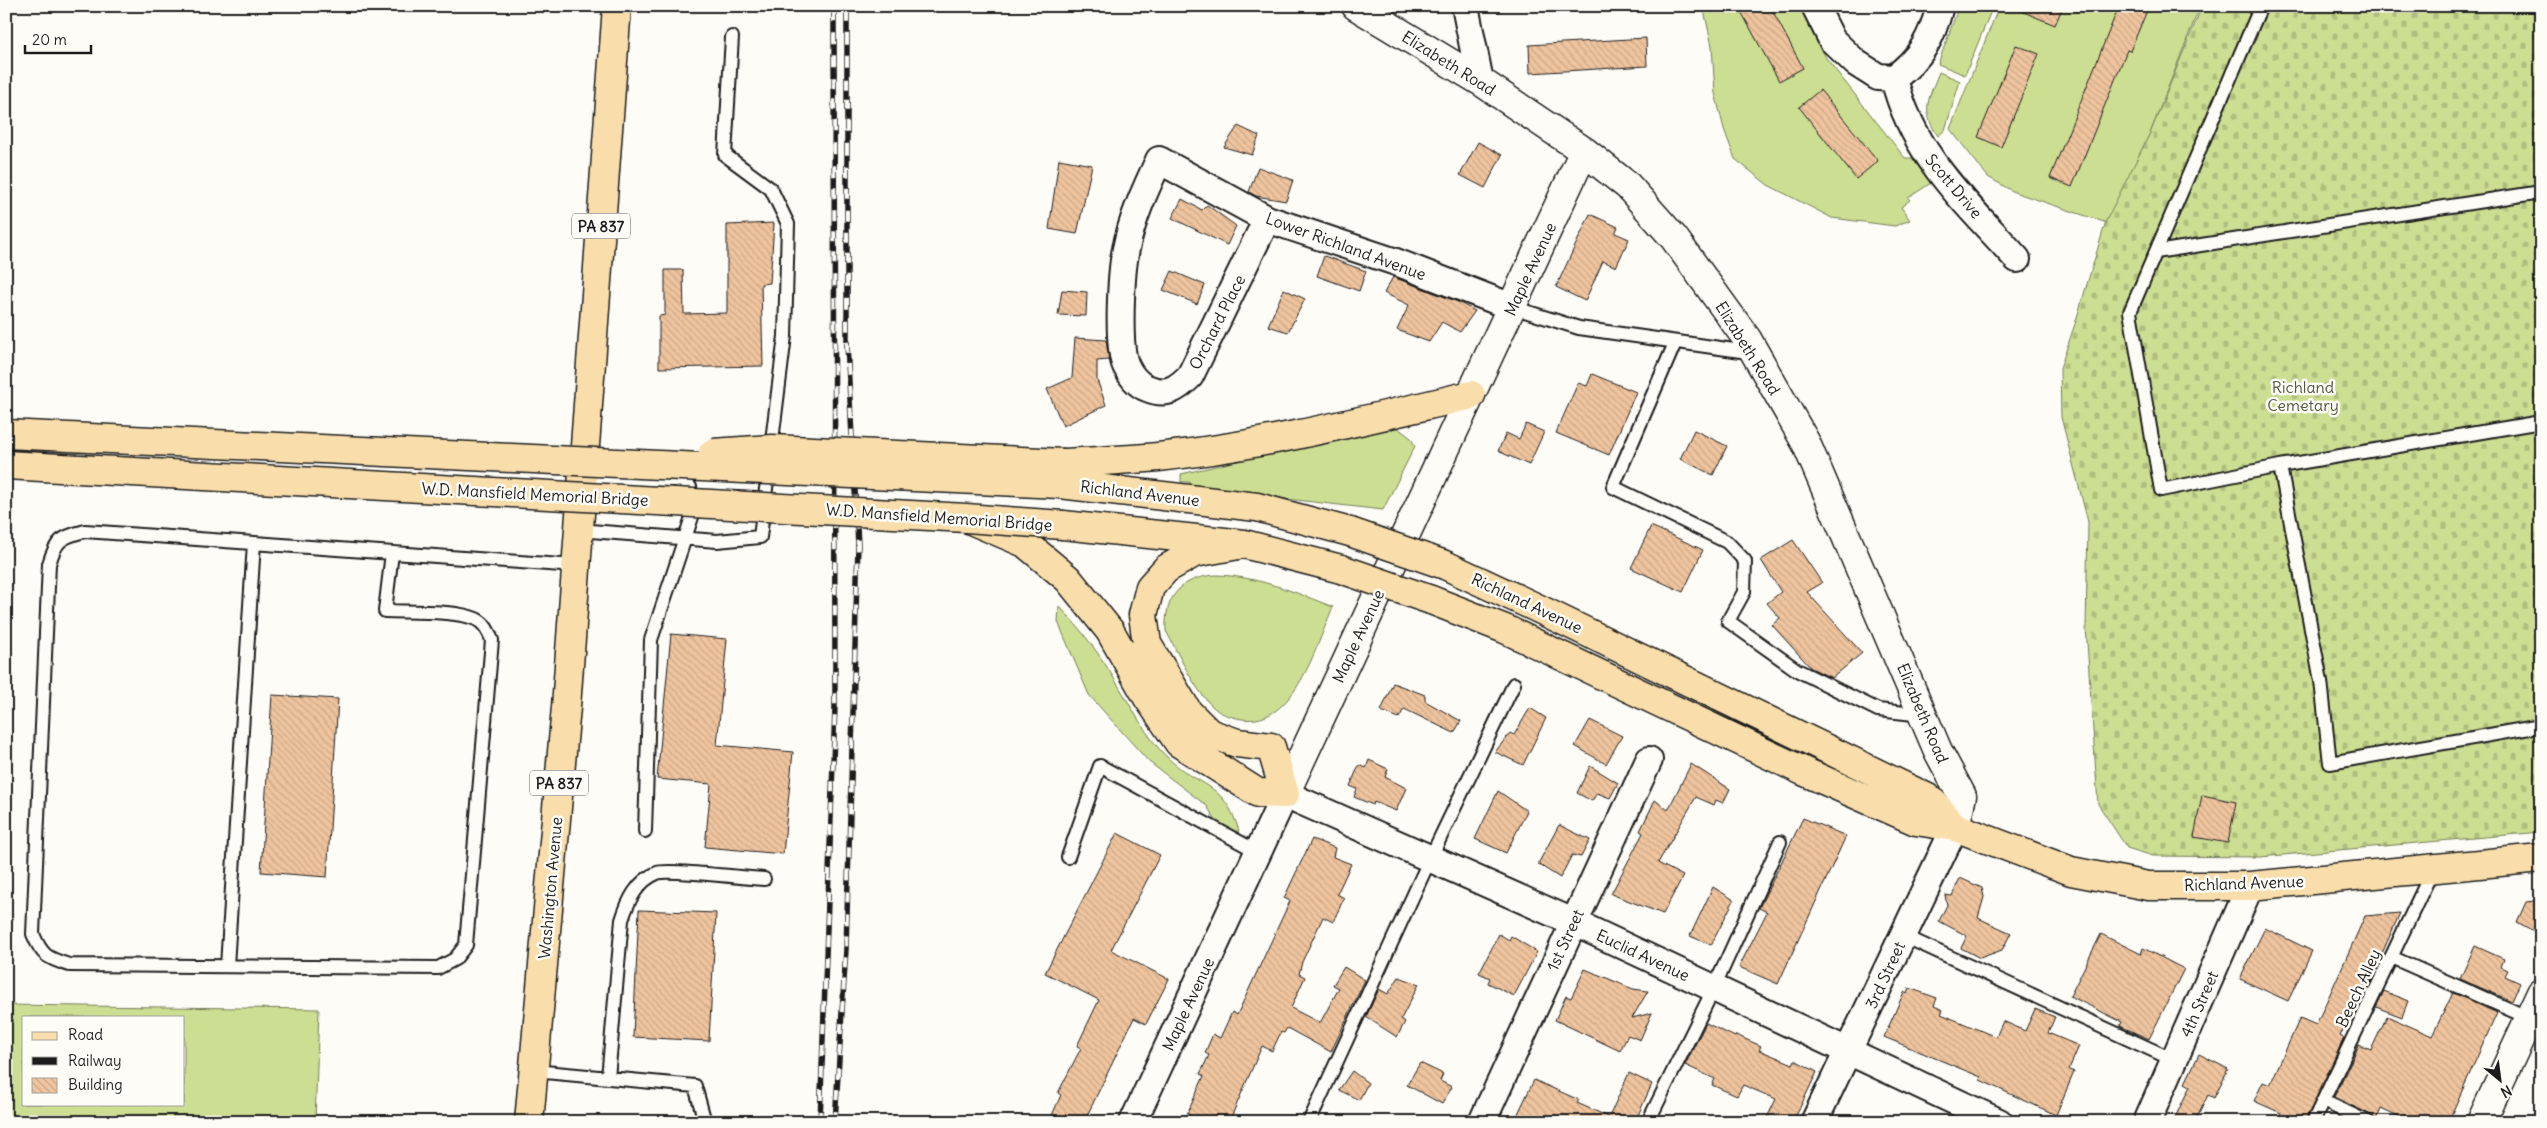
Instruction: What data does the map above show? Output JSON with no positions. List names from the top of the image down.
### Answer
{
  "streets": {
    "main road": [
      "Elizabeth Road",
      "PA 837",
      "Maple Avenue",
      "Richland Avenue",
      "W.D. Mansfield Memorial Bridge",
      "Washington Avenue"
    ],
    "street": [
      "Scott Drive",
      "Lower Richland Avenue",
      "Orchard Place",
      "1st Street",
      "Euclid Avenue",
      "3rd Street",
      "4th Street"
    ],
    "lane": ["Beech Alley"]
  },
  "crossings": [
    ["Elizabeth Road", "Maple Avenue"],
    ["Elizabeth Road", "Richland Avenue"],
    ["Elizabeth Road", "3rd Street"],
    ["Lower Richland Avenue", "Maple Avenue"],
    ["Lower Richland Avenue", "Orchard Place"],
    ["Maple Avenue", "Euclid Avenue"],
    ["Richland Avenue", "W.D. Mansfield Memorial Bridge"],
    ["Richland Avenue", "3rd Street"],
    ["Richland Avenue", "Beech Alley"],
    ["Richland Avenue", "4th Street"],
    ["W.D. Mansfield Memorial Bridge", "Washington Avenue"],
    ["1st Street", "Euclid Avenue"],
    ["Euclid Avenue", "3rd Street"]
  ],
  "parks": ["Richland Cemetary"],
  "legend": ["Road", "Railway", "Building"],
  "scale_bar": "20 m",
  "north": "bottom right"
}
